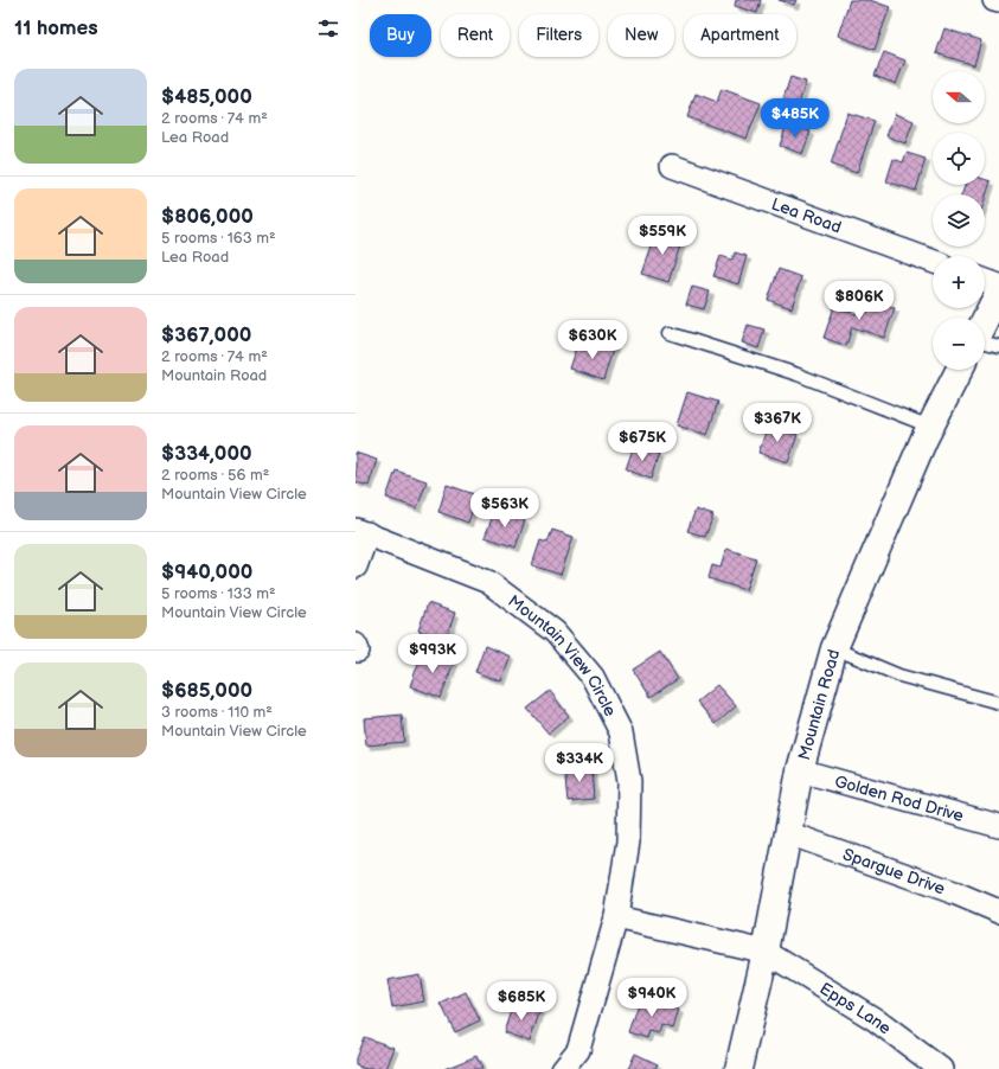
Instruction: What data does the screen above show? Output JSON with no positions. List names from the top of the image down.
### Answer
{
  "streets": {
    "main road": ["Mountain Road"],
    "street": [
      "Lea Road",
      "Mountain View Circle",
      "Golden Rod Drive",
      "Spargue Drive",
      "Epps Lane"
    ]
  },
  "crossings": [
    ["Mountain View Circle", "Epps Lane"],
    ["Mountain Road", "Golden Rod Drive"],
    ["Mountain Road", "Spargue Drive"],
    ["Mountain Road", "Epps Lane"]
  ],
  "north": "left",
  "page": {
    "heading": "11 homes",
    "chip": [
      "Buy",
      "Rent",
      "Filters",
      "New",
      "Apartment"
    ],
    "list": [
      {
        "name": "$485,000",
        "note": "2 rooms · 74 m² · Lea Road"
      },
      {
        "name": "$806,000",
        "note": "5 rooms · 163 m² · Lea Road"
      },
      {
        "name": "$367,000",
        "note": "2 rooms · 74 m² · Mountain Road"
      },
      {
        "name": "$334,000",
        "note": "2 rooms · 56 m² · Mountain View Circle"
      },
      {
        "name": "$940,000",
        "note": "5 rooms · 133 m² · Mountain View Circle"
      },
      {
        "name": "$685,000",
        "note": "3 rooms · 110 m² · Mountain View Circle"
      }
    ],
    "map_buttons": ["+", "−"],
    "price": [
      "$485K",
      "$559K",
      "$806K",
      "$630K",
      "$367K",
      "$675K",
      "$563K",
      "$993K",
      "$334K",
      "$940K",
      "$685K"
    ]
  }
}
